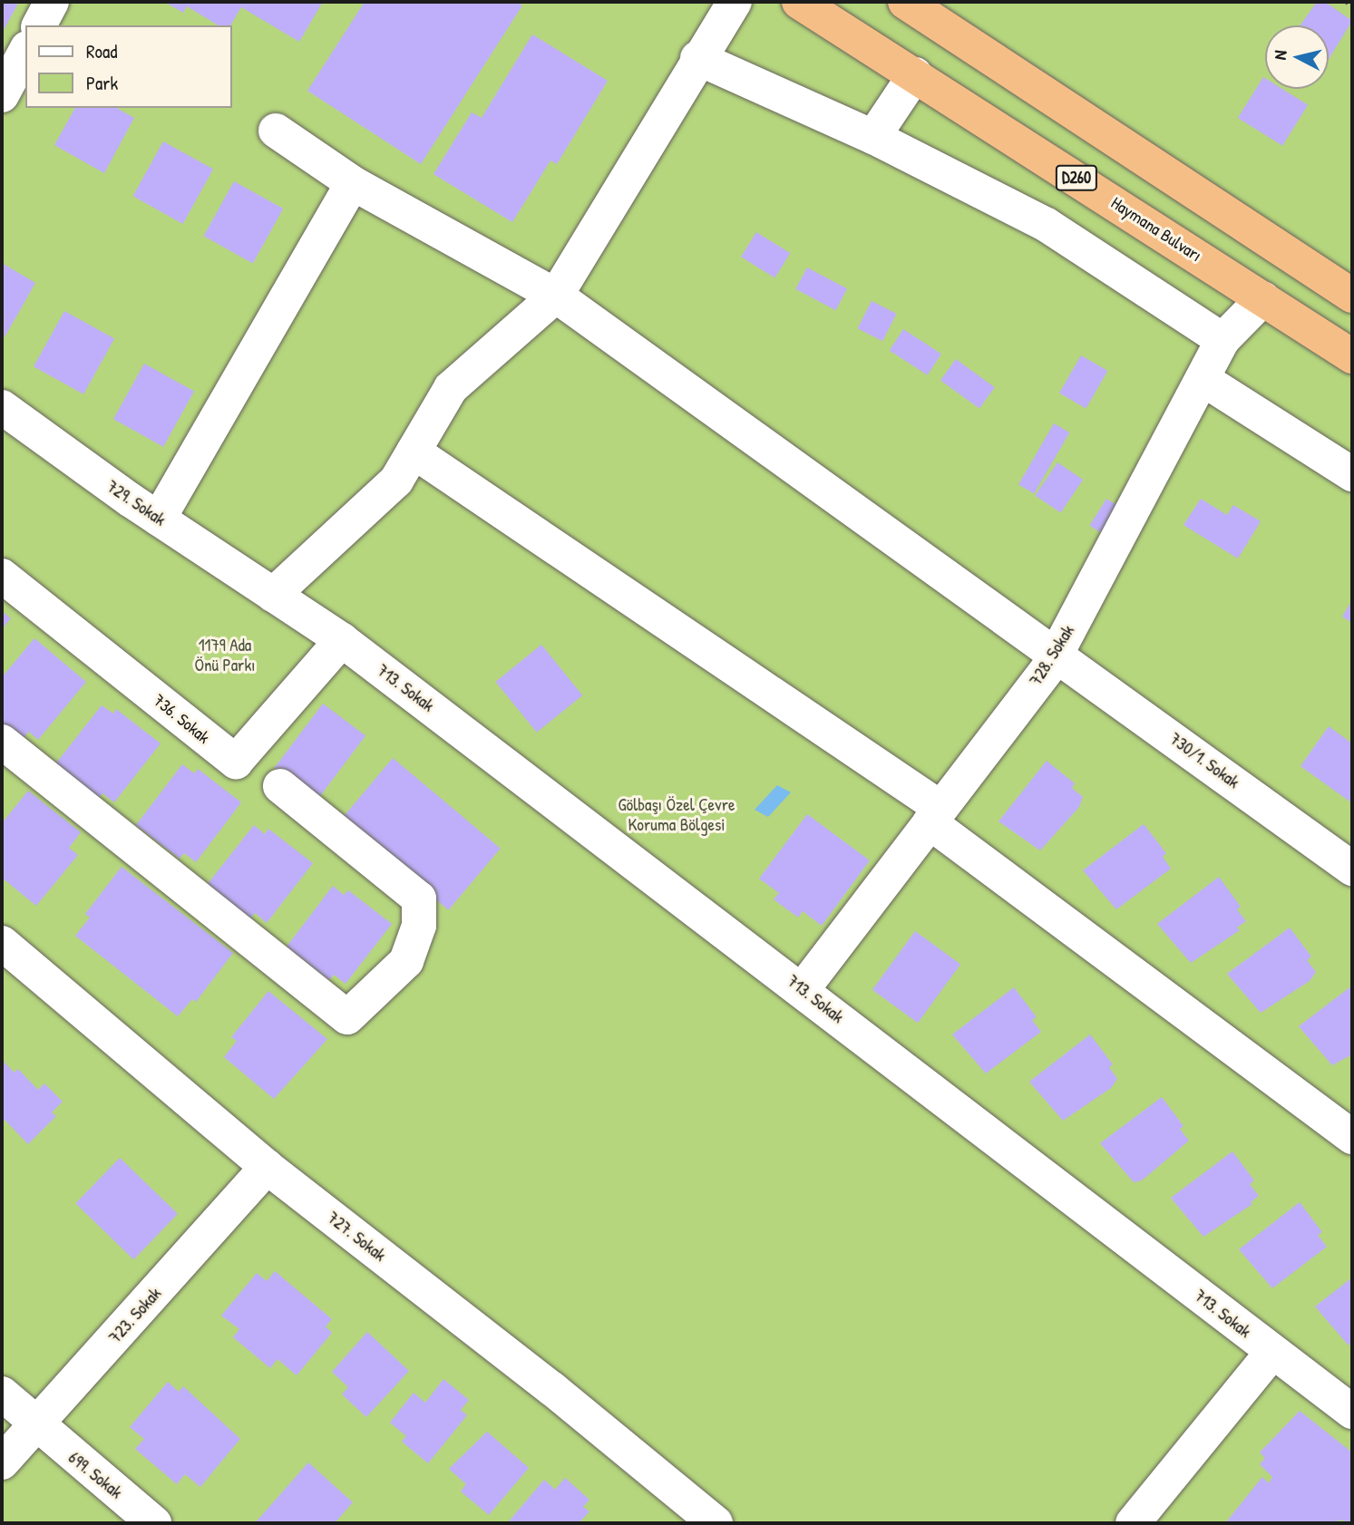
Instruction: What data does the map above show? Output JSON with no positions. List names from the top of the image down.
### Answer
{
  "streets": {
    "highway": ["D260", "Haymana Bulvarı"],
    "street": [
      "729. Sokak",
      "728. Sokak",
      "713. Sokak",
      "736. Sokak",
      "730/1. Sokak",
      "727. Sokak",
      "723. Sokak",
      "699. Sokak"
    ]
  },
  "crossings": [
    ["Haymana Bulvarı", "728. Sokak"],
    ["729. Sokak", "713. Sokak"],
    ["728. Sokak", "713. Sokak"],
    ["728. Sokak", "730/1. Sokak"],
    ["713. Sokak", "736. Sokak"],
    ["727. Sokak", "723. Sokak"],
    ["723. Sokak", "699. Sokak"]
  ],
  "parks": ["1179 Ada Önü Parkı", "Gölbaşı Özel Çevre Koruma Bölgesi"],
  "legend": ["Road", "Park"],
  "north": "left"
}
